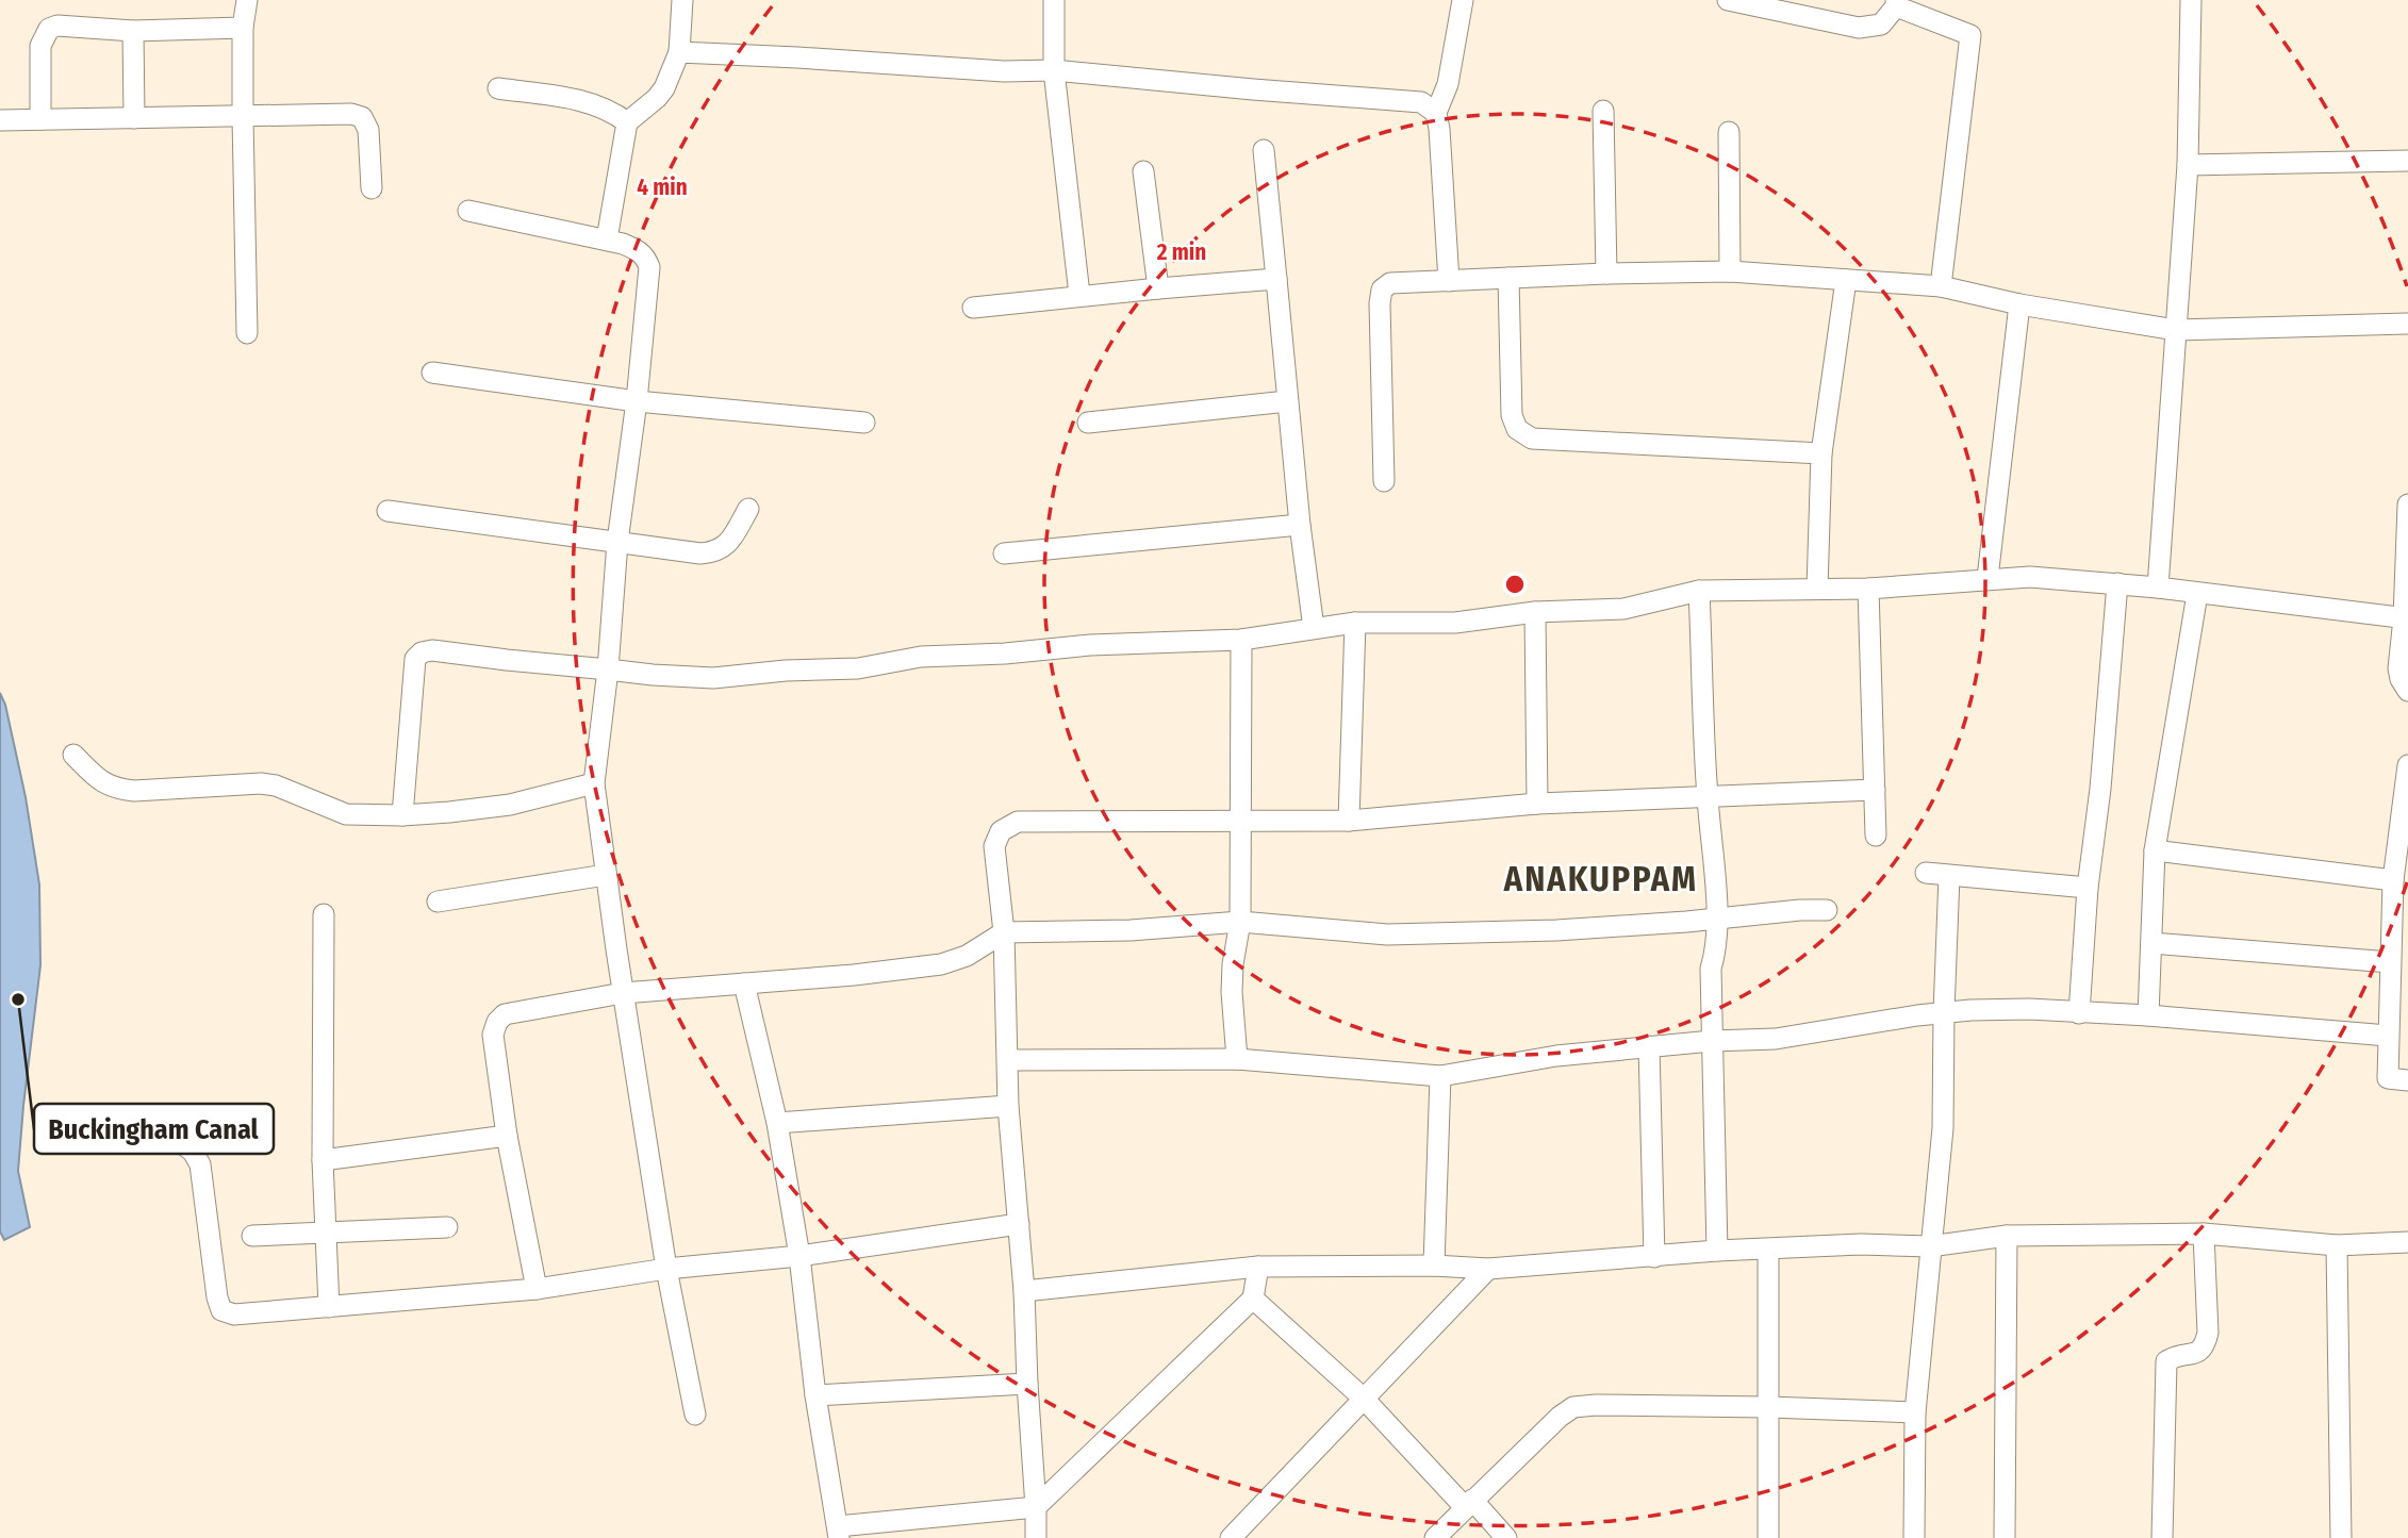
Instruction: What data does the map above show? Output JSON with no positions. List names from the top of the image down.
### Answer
{
  "districts": ["ANAKUPPAM"],
  "places": ["Buckingham Canal"],
  "rings": ["4 min", "2 min"]
}
